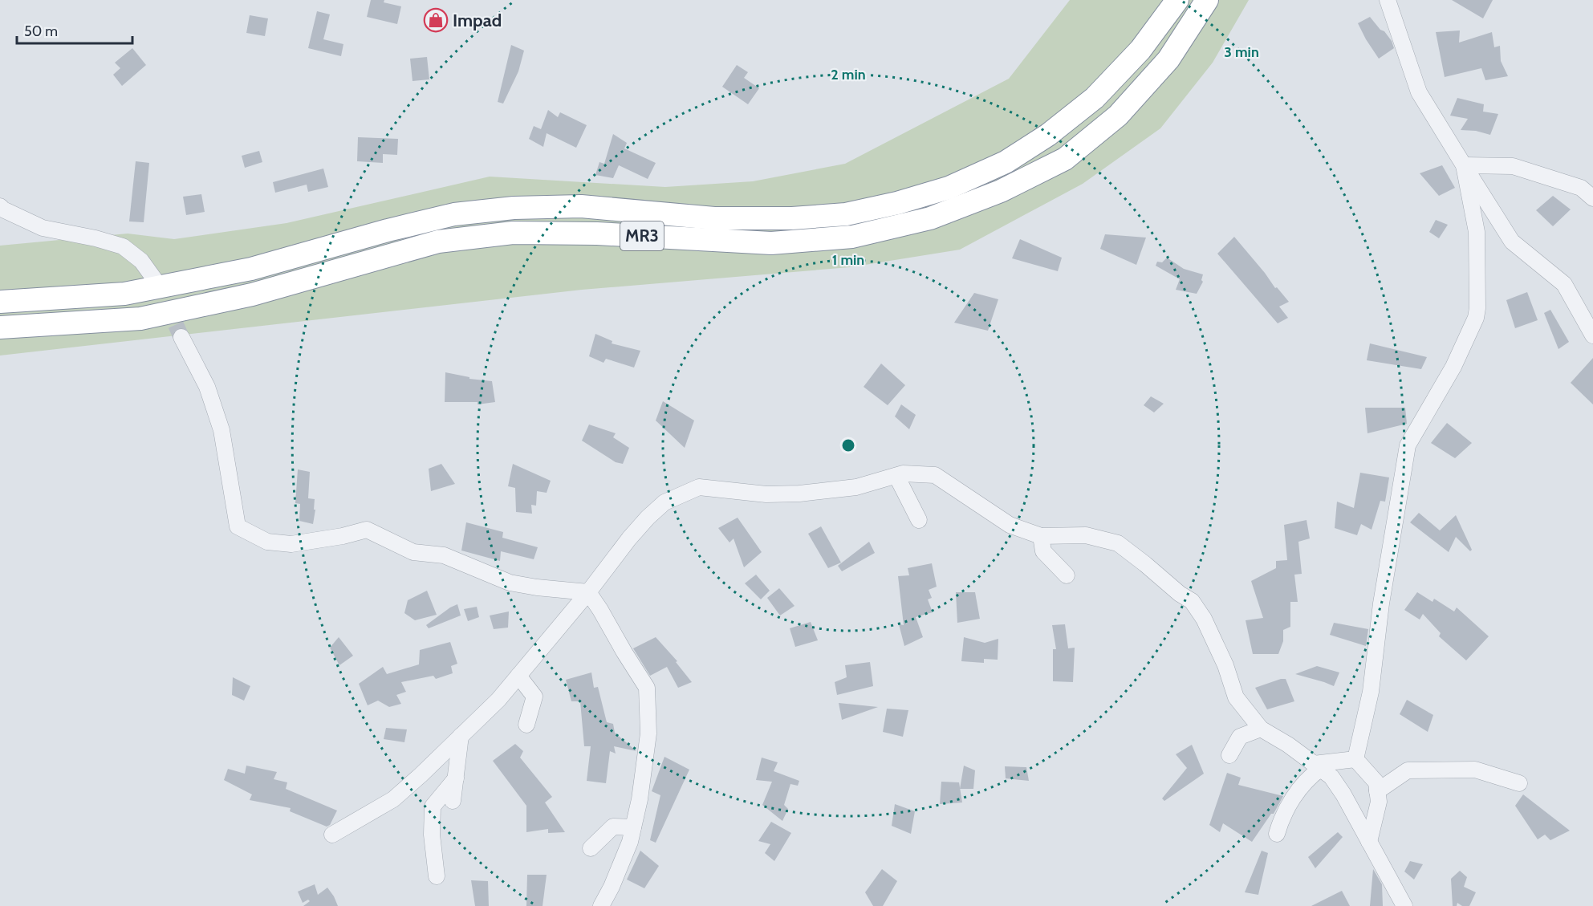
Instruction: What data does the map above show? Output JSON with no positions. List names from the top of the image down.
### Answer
{
  "streets": {
    "highway": ["MR3"]
  },
  "places": {
    "shop": ["Impad"]
  },
  "scale_bar": "50 m",
  "rings": ["3 min", "2 min", "1 min"]
}
